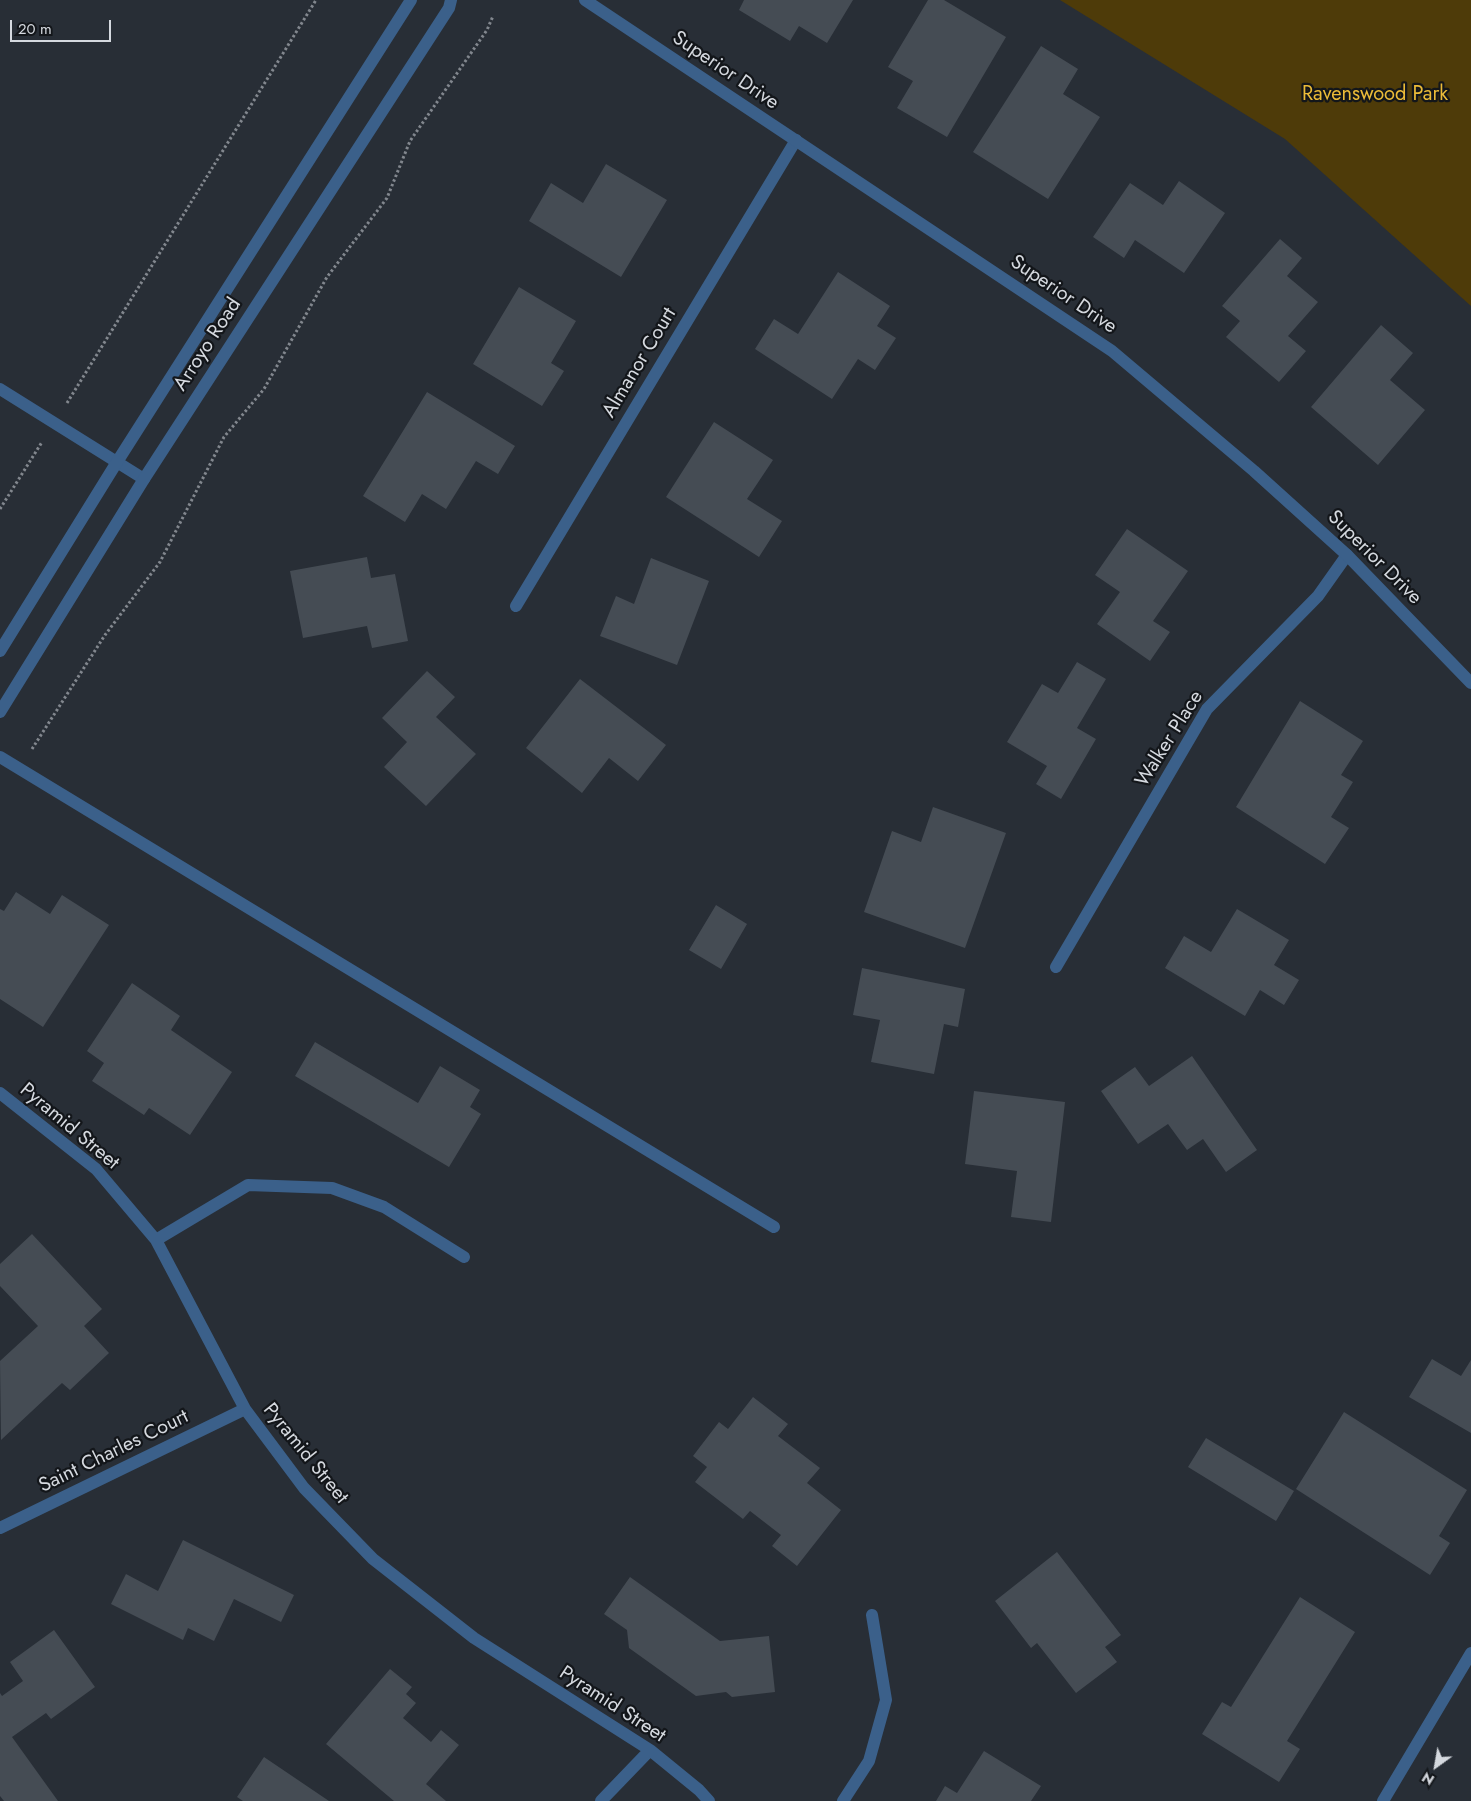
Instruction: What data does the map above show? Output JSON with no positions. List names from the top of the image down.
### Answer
{
  "streets": {
    "street": [
      "Superior Drive",
      "Arroyo Road",
      "Almanor Court",
      "Walker Place",
      "Pyramid Street",
      "Saint Charles Court"
    ]
  },
  "crossings": [
    ["Superior Drive", "Almanor Court"],
    ["Superior Drive", "Walker Place"],
    ["Pyramid Street", "Saint Charles Court"]
  ],
  "parks": ["Ravenswood Park"],
  "scale_bar": "20 m",
  "north": "bottom left"
}
